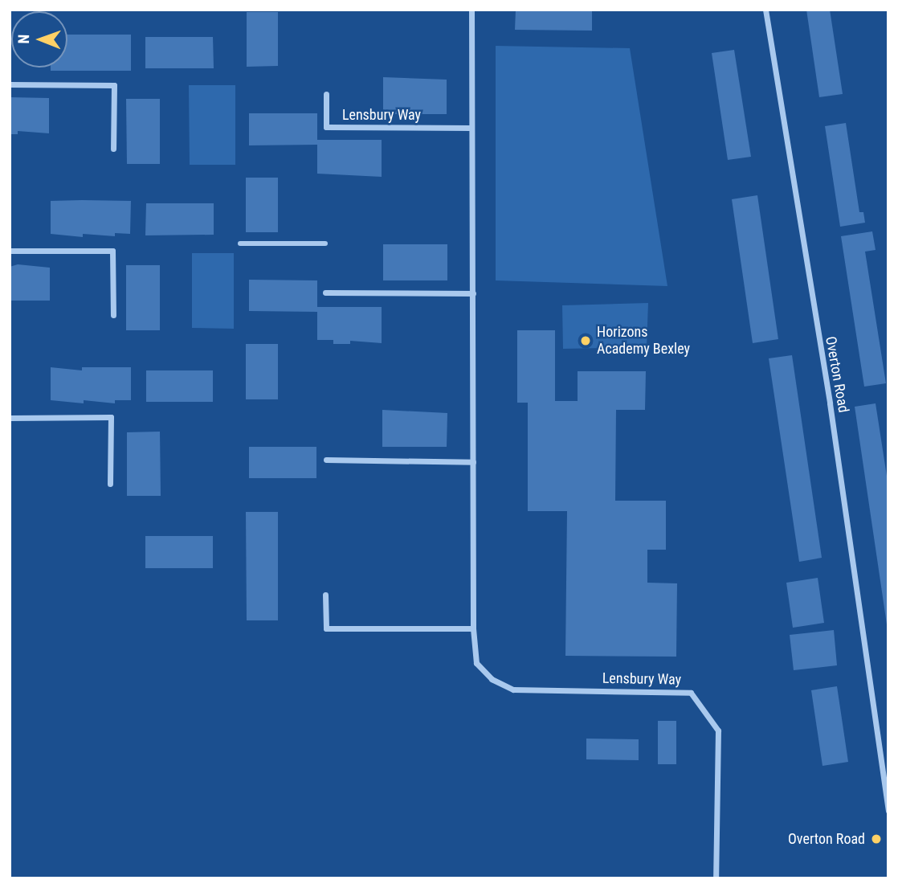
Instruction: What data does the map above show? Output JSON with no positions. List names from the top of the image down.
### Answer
{
  "streets": {
    "street": ["Lensbury Way", "Overton Road"]
  },
  "places": ["Horizons Academy Bexley", "Overton Road"],
  "north": "left"
}
